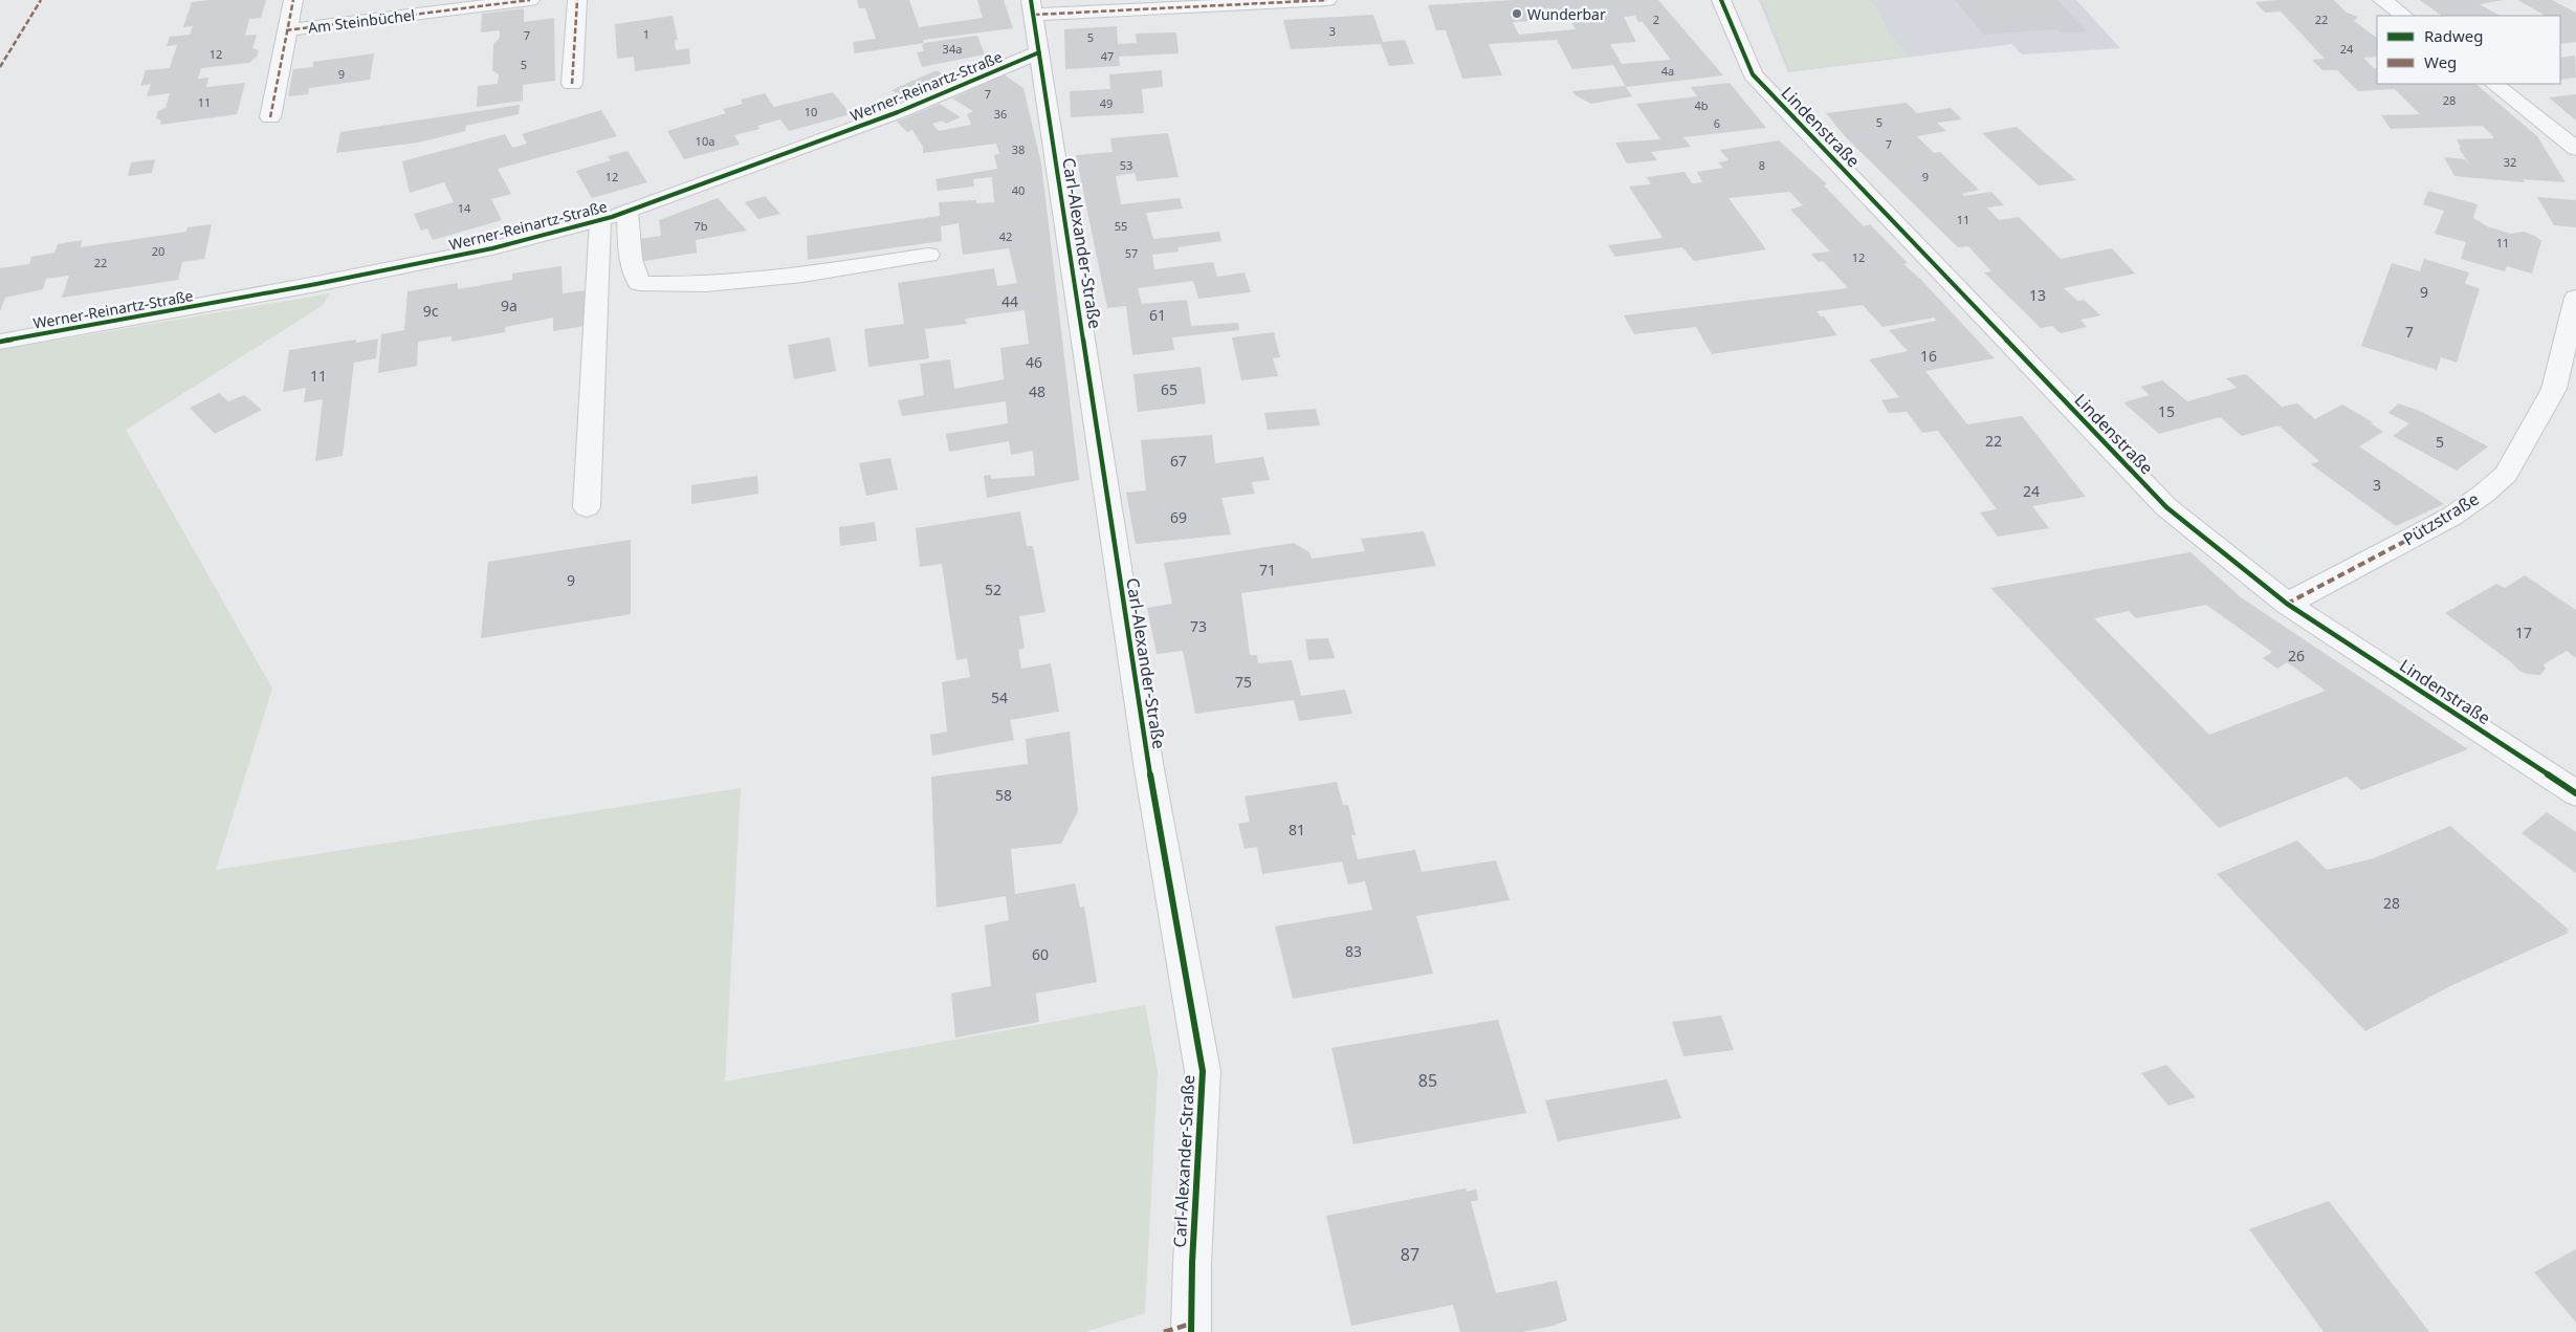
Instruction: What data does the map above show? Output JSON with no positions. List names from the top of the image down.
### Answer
{
  "streets": {
    "street": [
      "Am Steinbüchel",
      "Werner-Reinartz-Straße",
      "Lindenstraße",
      "Carl-Alexander-Straße",
      "Pützstraße"
    ]
  },
  "crossings": [
    ["Werner-Reinartz-Straße", "Carl-Alexander-Straße"],
    ["Lindenstraße", "Pützstraße"]
  ],
  "places": ["Wunderbar"],
  "house_numbers": [
    "2",
    "22",
    "3",
    "1",
    "7",
    "5",
    "34a",
    "24",
    "12",
    "47",
    "5",
    "4a",
    "9",
    "7",
    "28",
    "11",
    "49",
    "4b",
    "10",
    "36",
    "5",
    "6",
    "10a",
    "7",
    "38",
    "32",
    "53",
    "8",
    "12",
    "9",
    "40",
    "14",
    "11",
    "7b",
    "55",
    "42",
    "11",
    "20",
    "57",
    "12",
    "22",
    "9",
    "13",
    "44",
    "9a",
    "9c",
    "61",
    "7",
    "16",
    "46",
    "11",
    "65",
    "48",
    "15",
    "22",
    "5",
    "67",
    "3",
    "24",
    "69",
    "71",
    "9",
    "52",
    "73",
    "17",
    "26",
    "75",
    "54",
    "58",
    "81",
    "28",
    "83",
    "60",
    "85",
    "87"
  ],
  "legend": ["Radweg", "Weg"]
}
